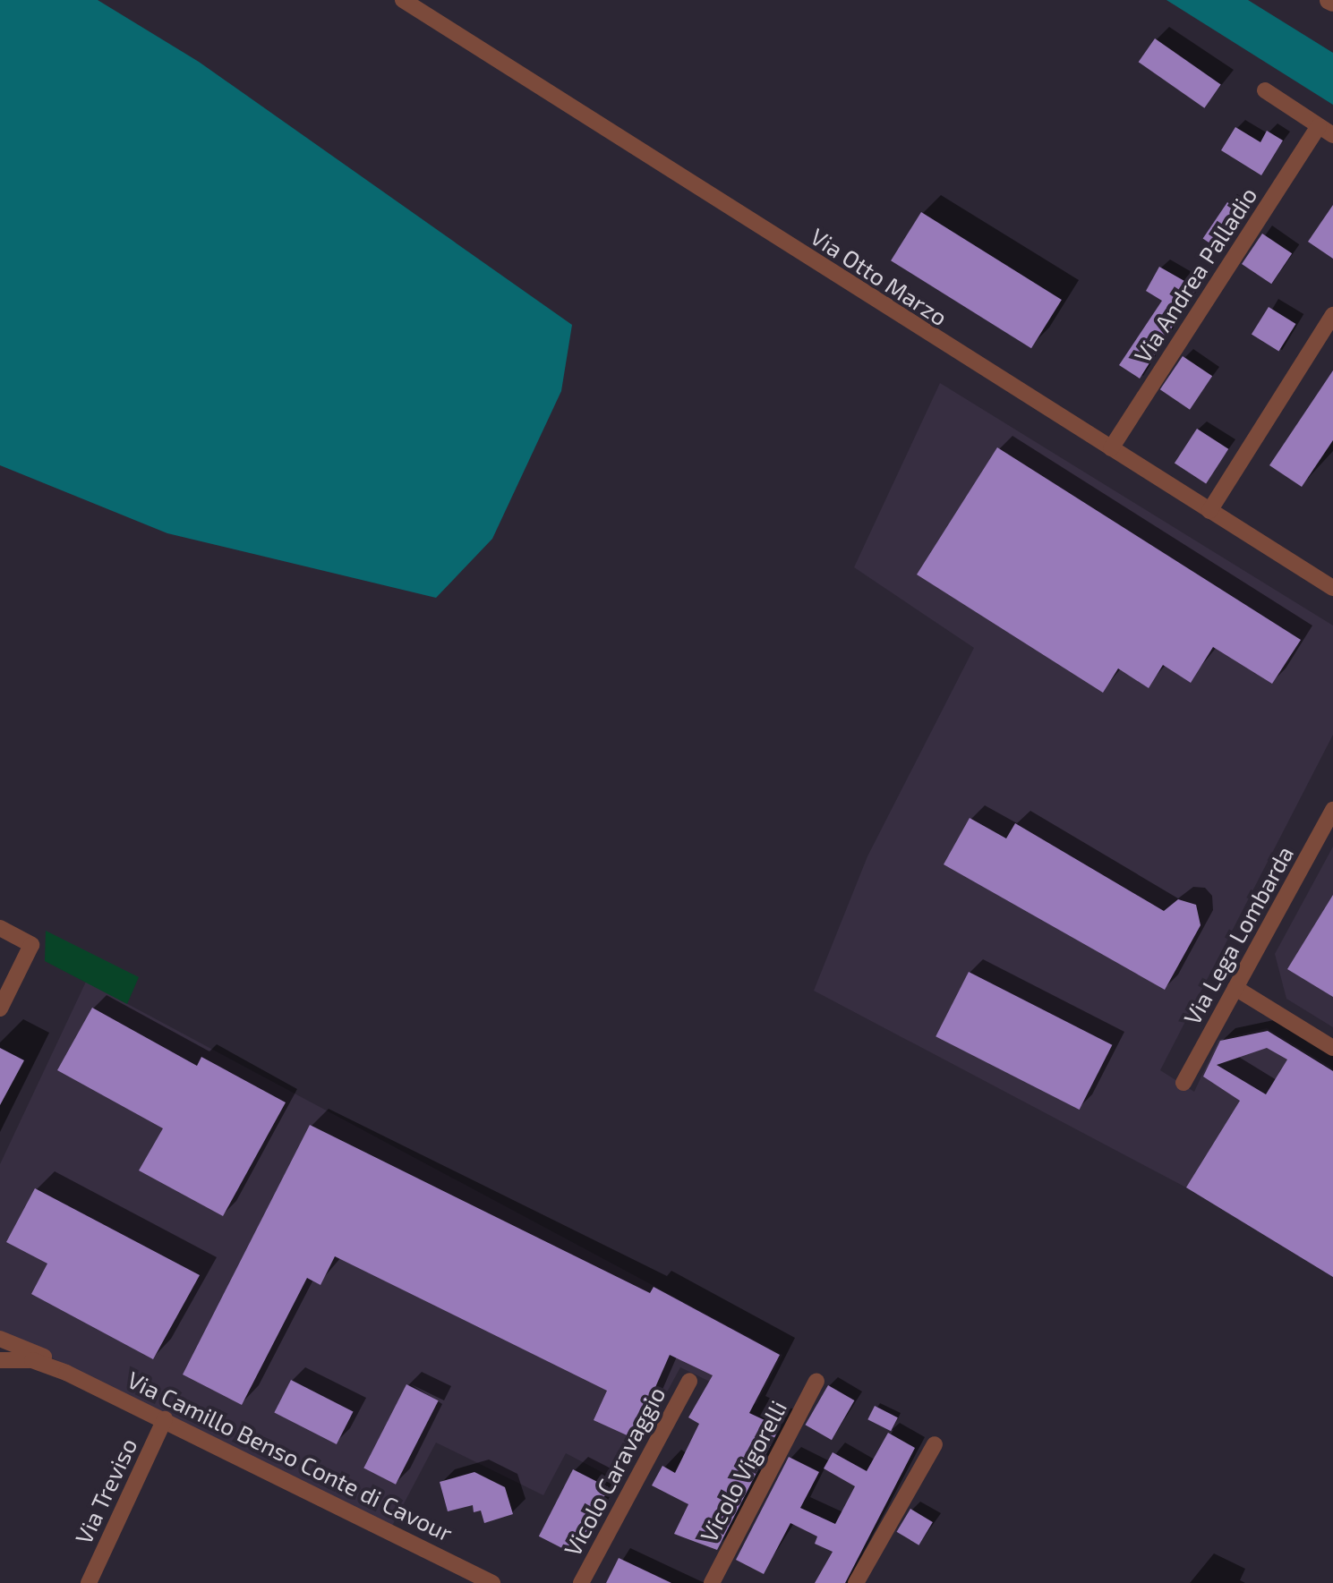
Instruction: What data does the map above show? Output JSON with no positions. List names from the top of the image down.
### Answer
{
  "streets": {
    "street": [
      "Via Andrea Palladio",
      "Via Otto Marzo",
      "Via Lega Lombarda",
      "Via Camillo Benso Conte di Cavour",
      "Vicolo Caravaggio",
      "Vicolo Vigorelli",
      "Via Treviso"
    ]
  },
  "crossings": [
    ["Via Andrea Palladio", "Via Otto Marzo"],
    ["Via Camillo Benso Conte di Cavour", "Via Treviso"]
  ]
}
